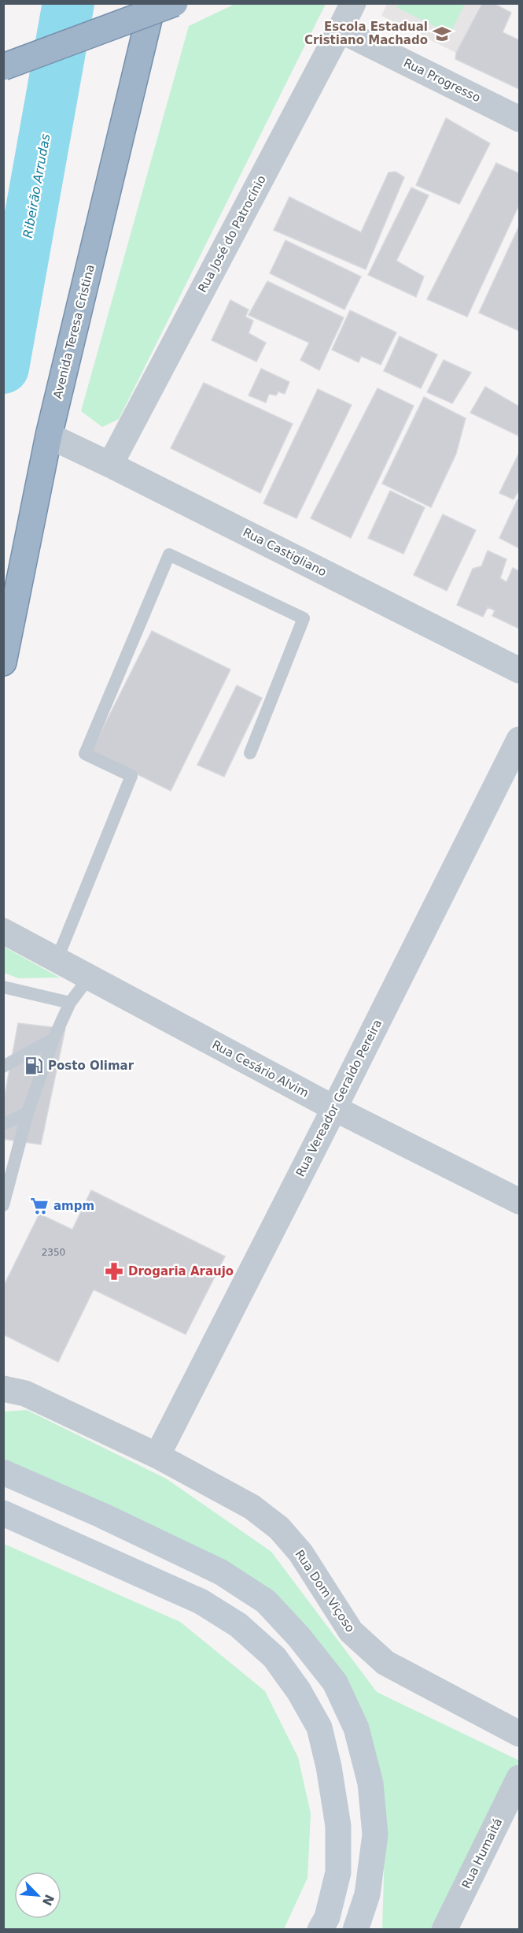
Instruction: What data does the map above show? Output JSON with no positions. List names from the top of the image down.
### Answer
{
  "streets": {
    "highway": ["Avenida Teresa Cristina"],
    "street": [
      "Rua Progresso",
      "Rua José do Patrocínio",
      "Rua Castigliano",
      "Rua Cesário Alvim",
      "Rua Vereador Geraldo Pereira",
      "Rua Dom Viçoso",
      "Rua Humaitá"
    ]
  },
  "crossings": [
    ["Rua Progresso", "Rua José do Patrocínio"],
    ["Rua José do Patrocínio", "Rua Castigliano"],
    ["Avenida Teresa Cristina", "Rua Castigliano"],
    ["Rua Cesário Alvim", "Rua Vereador Geraldo Pereira"],
    ["Rua Vereador Geraldo Pereira", "Rua Dom Viçoso"]
  ],
  "water": ["Ribeirão Arrudas"],
  "places": {
    "school or university": ["Escola Estadual Cristiano Machado"],
    "fuel station": ["Posto Olimar"],
    "supermarket": ["ampm"],
    "pharmacy": ["Drogaria Araujo"]
  },
  "house_numbers": ["2350"],
  "north": "bottom right"
}
